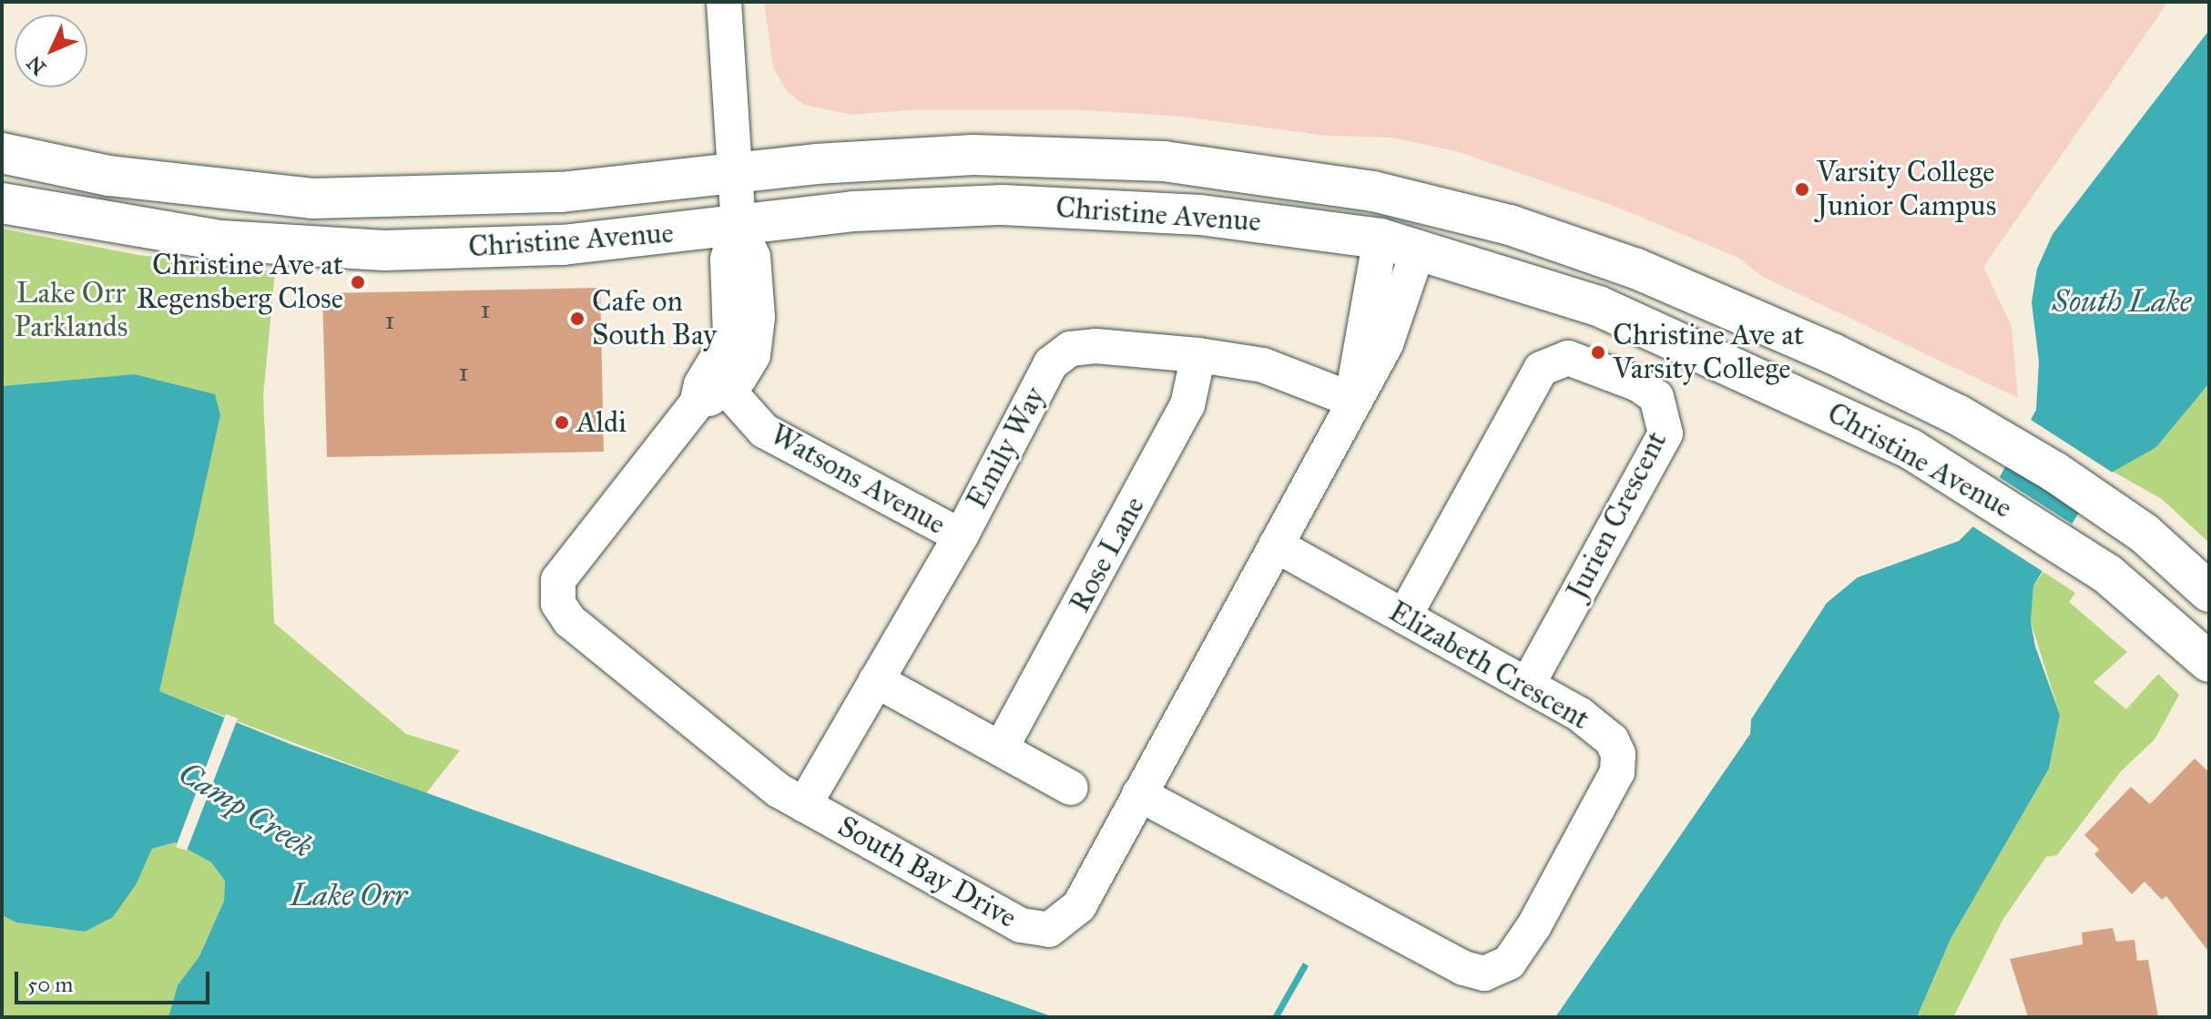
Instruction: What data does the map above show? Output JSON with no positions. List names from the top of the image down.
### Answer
{
  "streets": {
    "main road": ["Christine Avenue"],
    "street": [
      "Emily Way",
      "Watsons Avenue",
      "Jurien Crescent",
      "Rose Lane",
      "Elizabeth Crescent",
      "South Bay Drive"
    ]
  },
  "crossings": [
    ["Christine Avenue", "South Bay Drive"],
    ["Emily Way", "Watsons Avenue"],
    ["Emily Way", "Rose Lane"],
    ["Emily Way", "South Bay Drive"],
    ["Watsons Avenue", "South Bay Drive"],
    ["Jurien Crescent", "Elizabeth Crescent"],
    ["Elizabeth Crescent", "South Bay Drive"]
  ],
  "water": ["South Lake", "Camp Creek", "Lake Orr"],
  "parks": ["Lake Orr Parklands"],
  "places": [
    "Varsity College Junior Campus",
    "Christine Ave at Regensberg Close",
    "Cafe on South Bay",
    "Christine Ave at Varsity College",
    "Aldi"
  ],
  "house_numbers": ["1", "1", "1"],
  "scale_bar": "50 m",
  "north": "bottom left"
}
